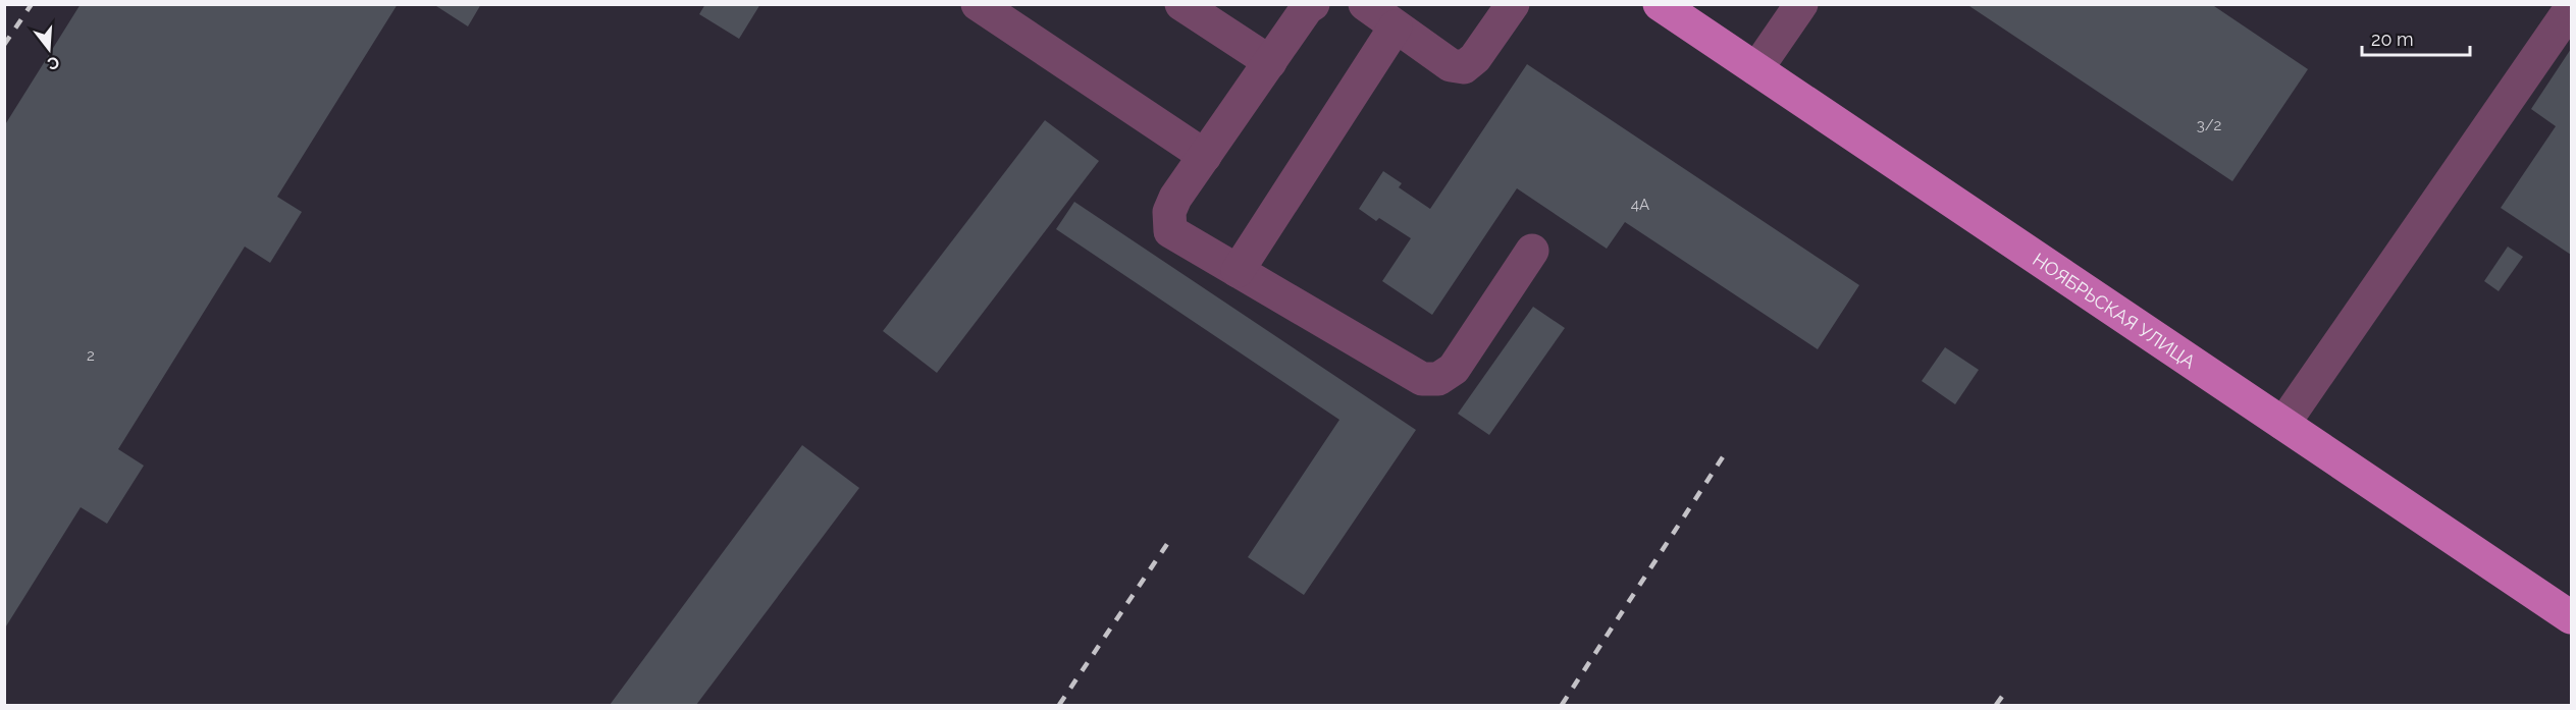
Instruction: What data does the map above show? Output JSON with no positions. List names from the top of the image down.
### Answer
{
  "streets": {
    "main road": ["НОЯБРЬСКАЯ УЛИЦА"]
  },
  "house_numbers": ["3/2", "4А", "2"],
  "scale_bar": "20 m",
  "north": "bottom"
}
